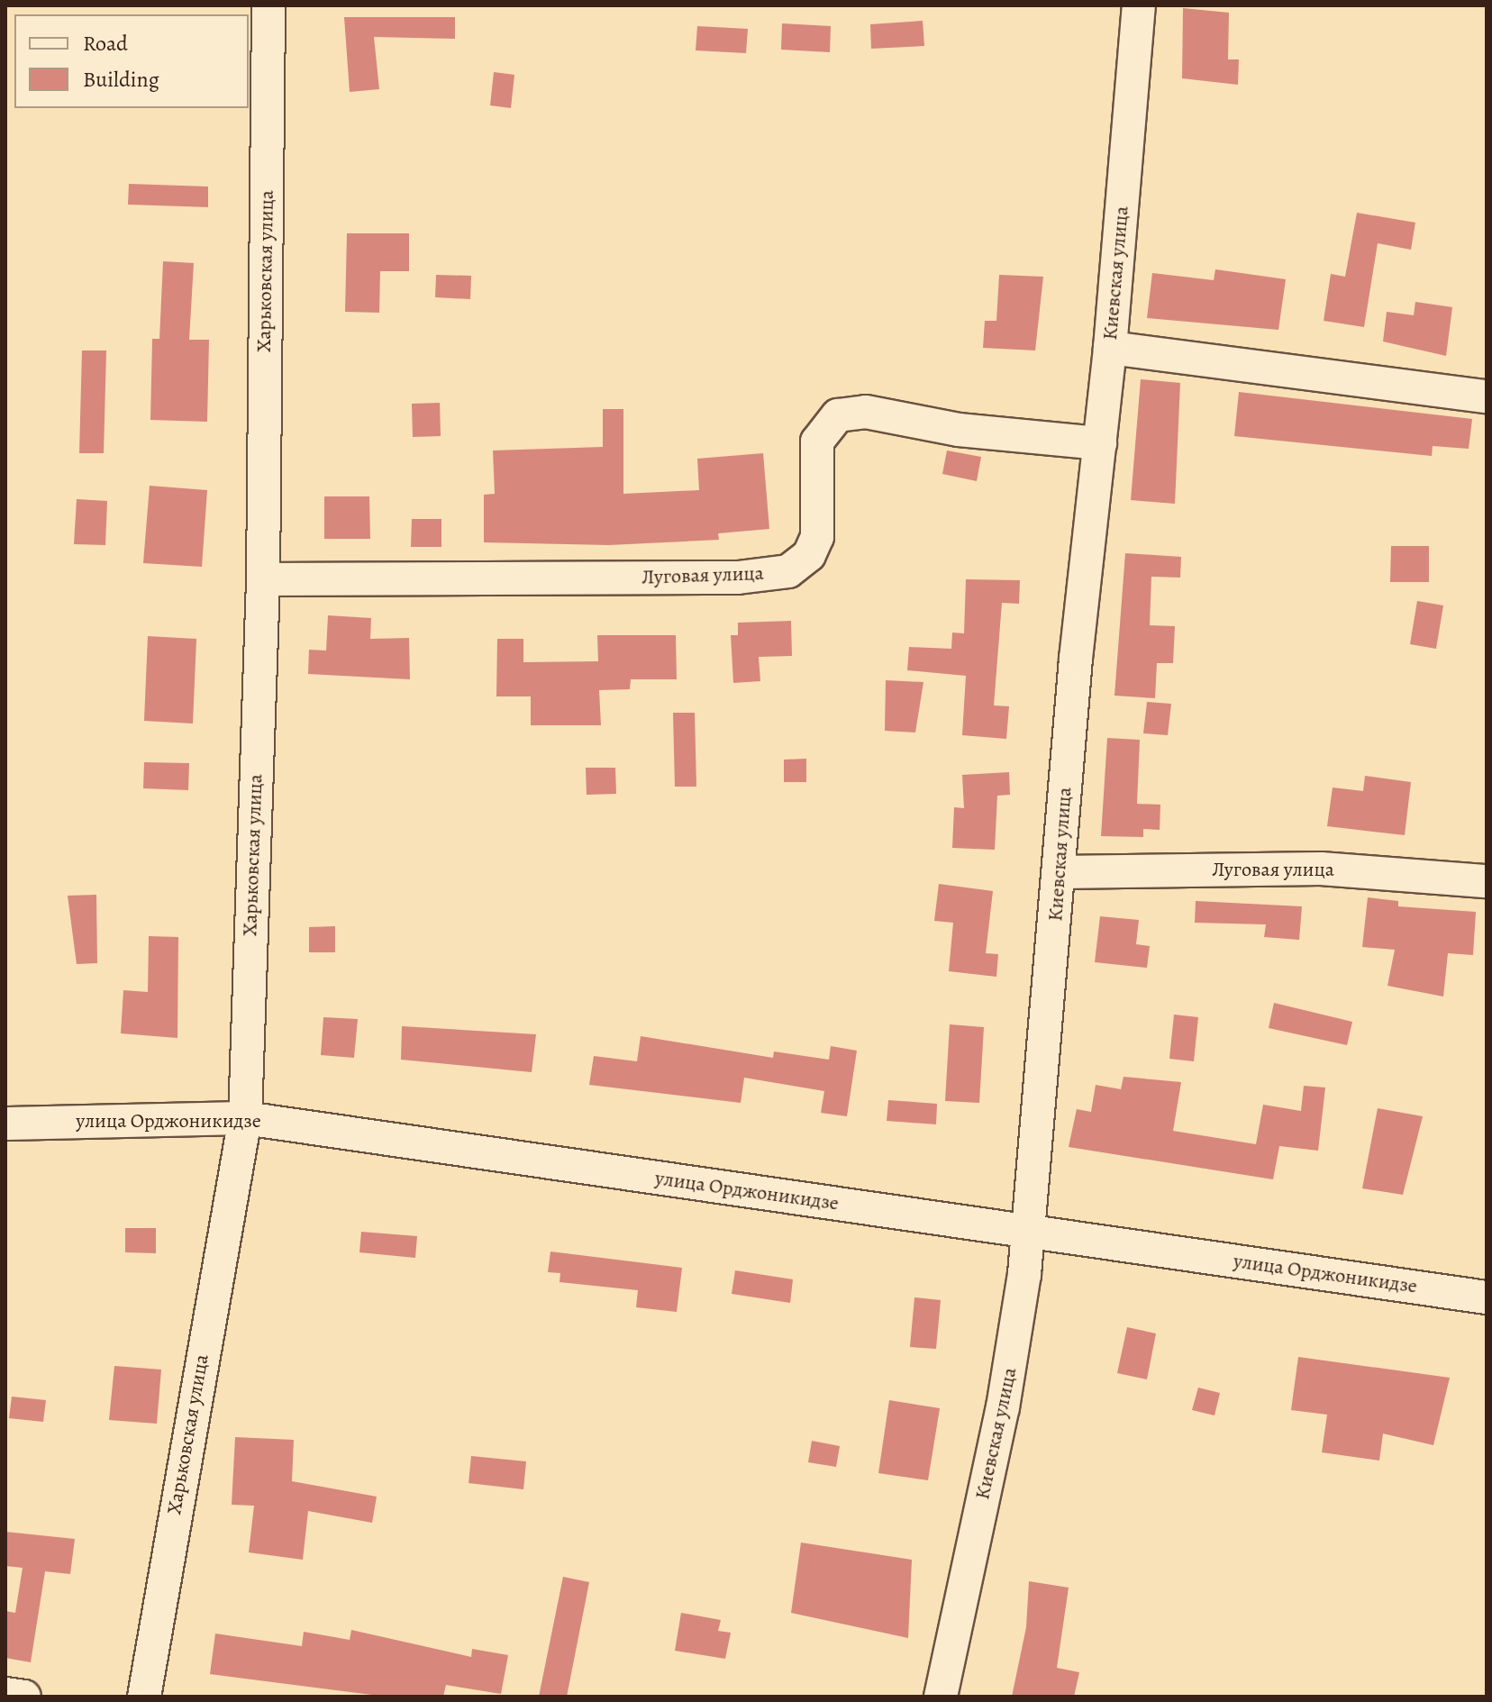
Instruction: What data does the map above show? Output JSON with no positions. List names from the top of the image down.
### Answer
{
  "streets": {
    "street": [
      "Харьковская улица",
      "Киевская улица",
      "Луговая улица",
      "улица Орджоникидзе"
    ]
  },
  "crossings": [
    ["Харьковская улица", "Луговая улица"],
    ["Харьковская улица", "улица Орджоникидзе"],
    ["Киевская улица", "Луговая улица"],
    ["Киевская улица", "улица Орджоникидзе"]
  ],
  "legend": ["Road", "Building"]
}
